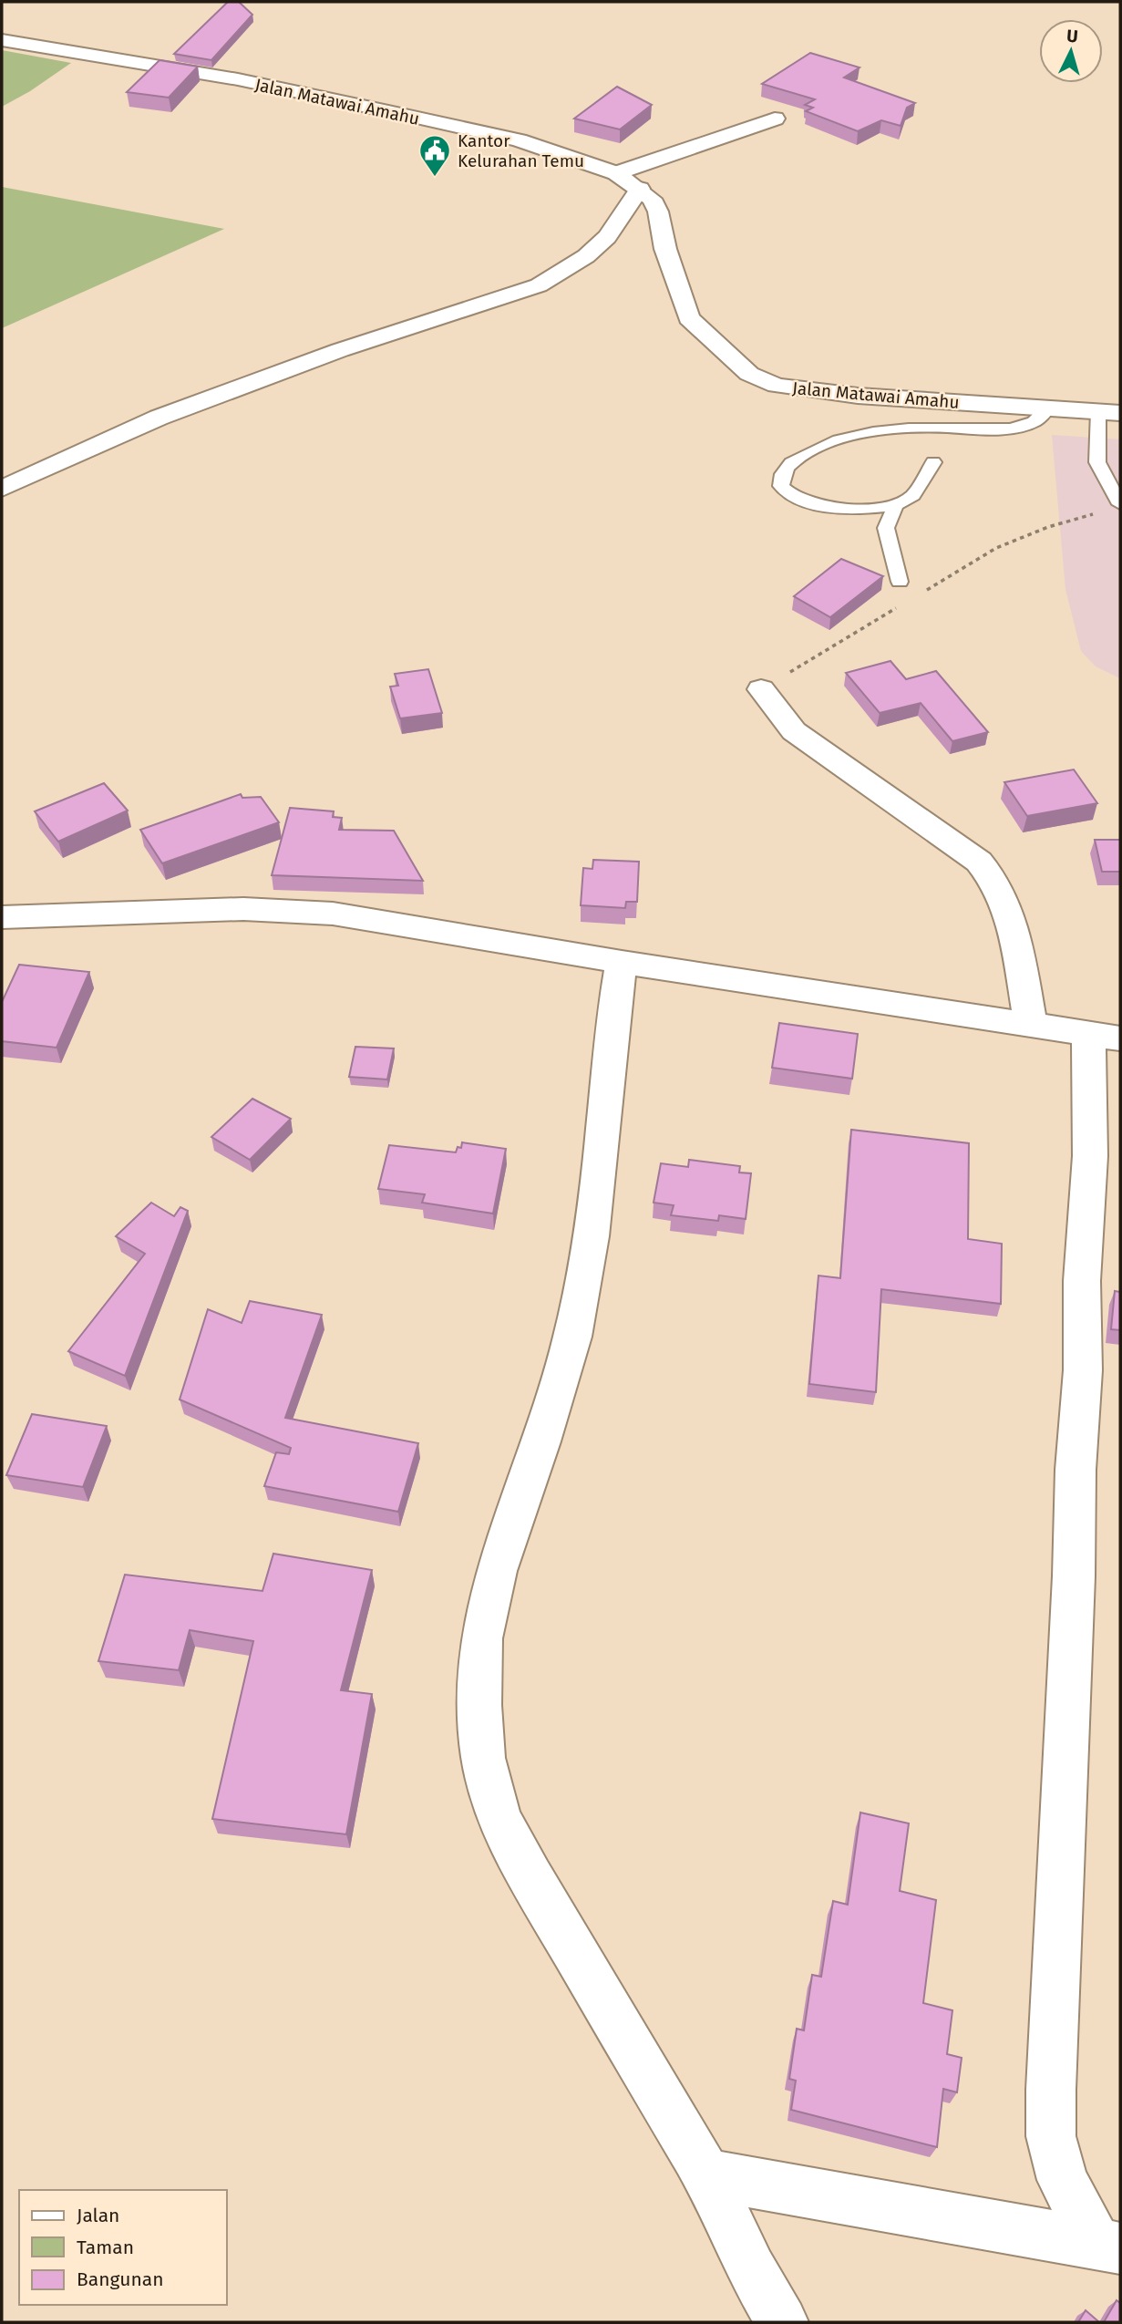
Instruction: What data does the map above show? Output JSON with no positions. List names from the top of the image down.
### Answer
{
  "streets": {
    "street": ["Jalan Matawai Amahu"]
  },
  "places": {
    "public building": ["Kantor Kelurahan Temu"]
  },
  "legend": ["Jalan", "Taman", "Bangunan"],
  "north": "top"
}
